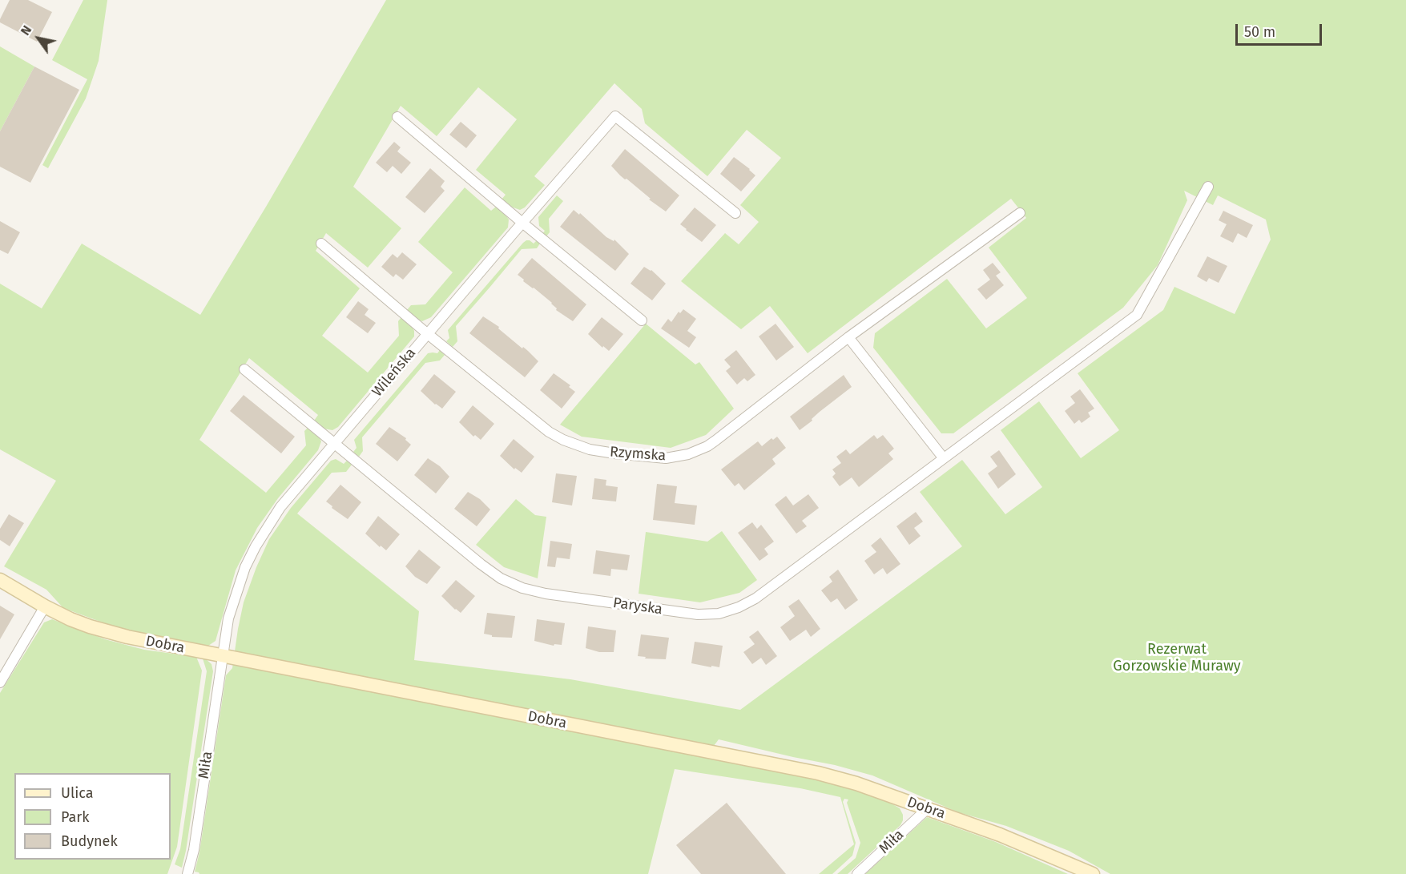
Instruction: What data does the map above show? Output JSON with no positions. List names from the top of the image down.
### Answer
{
  "streets": {
    "street": [
      "Wileńska",
      "Rzymska",
      "Paryska",
      "Dobra",
      "Miła"
    ]
  },
  "crossings": [
    ["Wileńska", "Rzymska"],
    ["Wileńska", "Paryska"],
    ["Wileńska", "Dobra"],
    ["Wileńska", "Miła"],
    ["Dobra", "Miła"]
  ],
  "parks": ["Rezerwat Gorzowskie Murawy"],
  "legend": ["Ulica", "Park", "Budynek"],
  "scale_bar": "50 m",
  "north": "top left"
}
